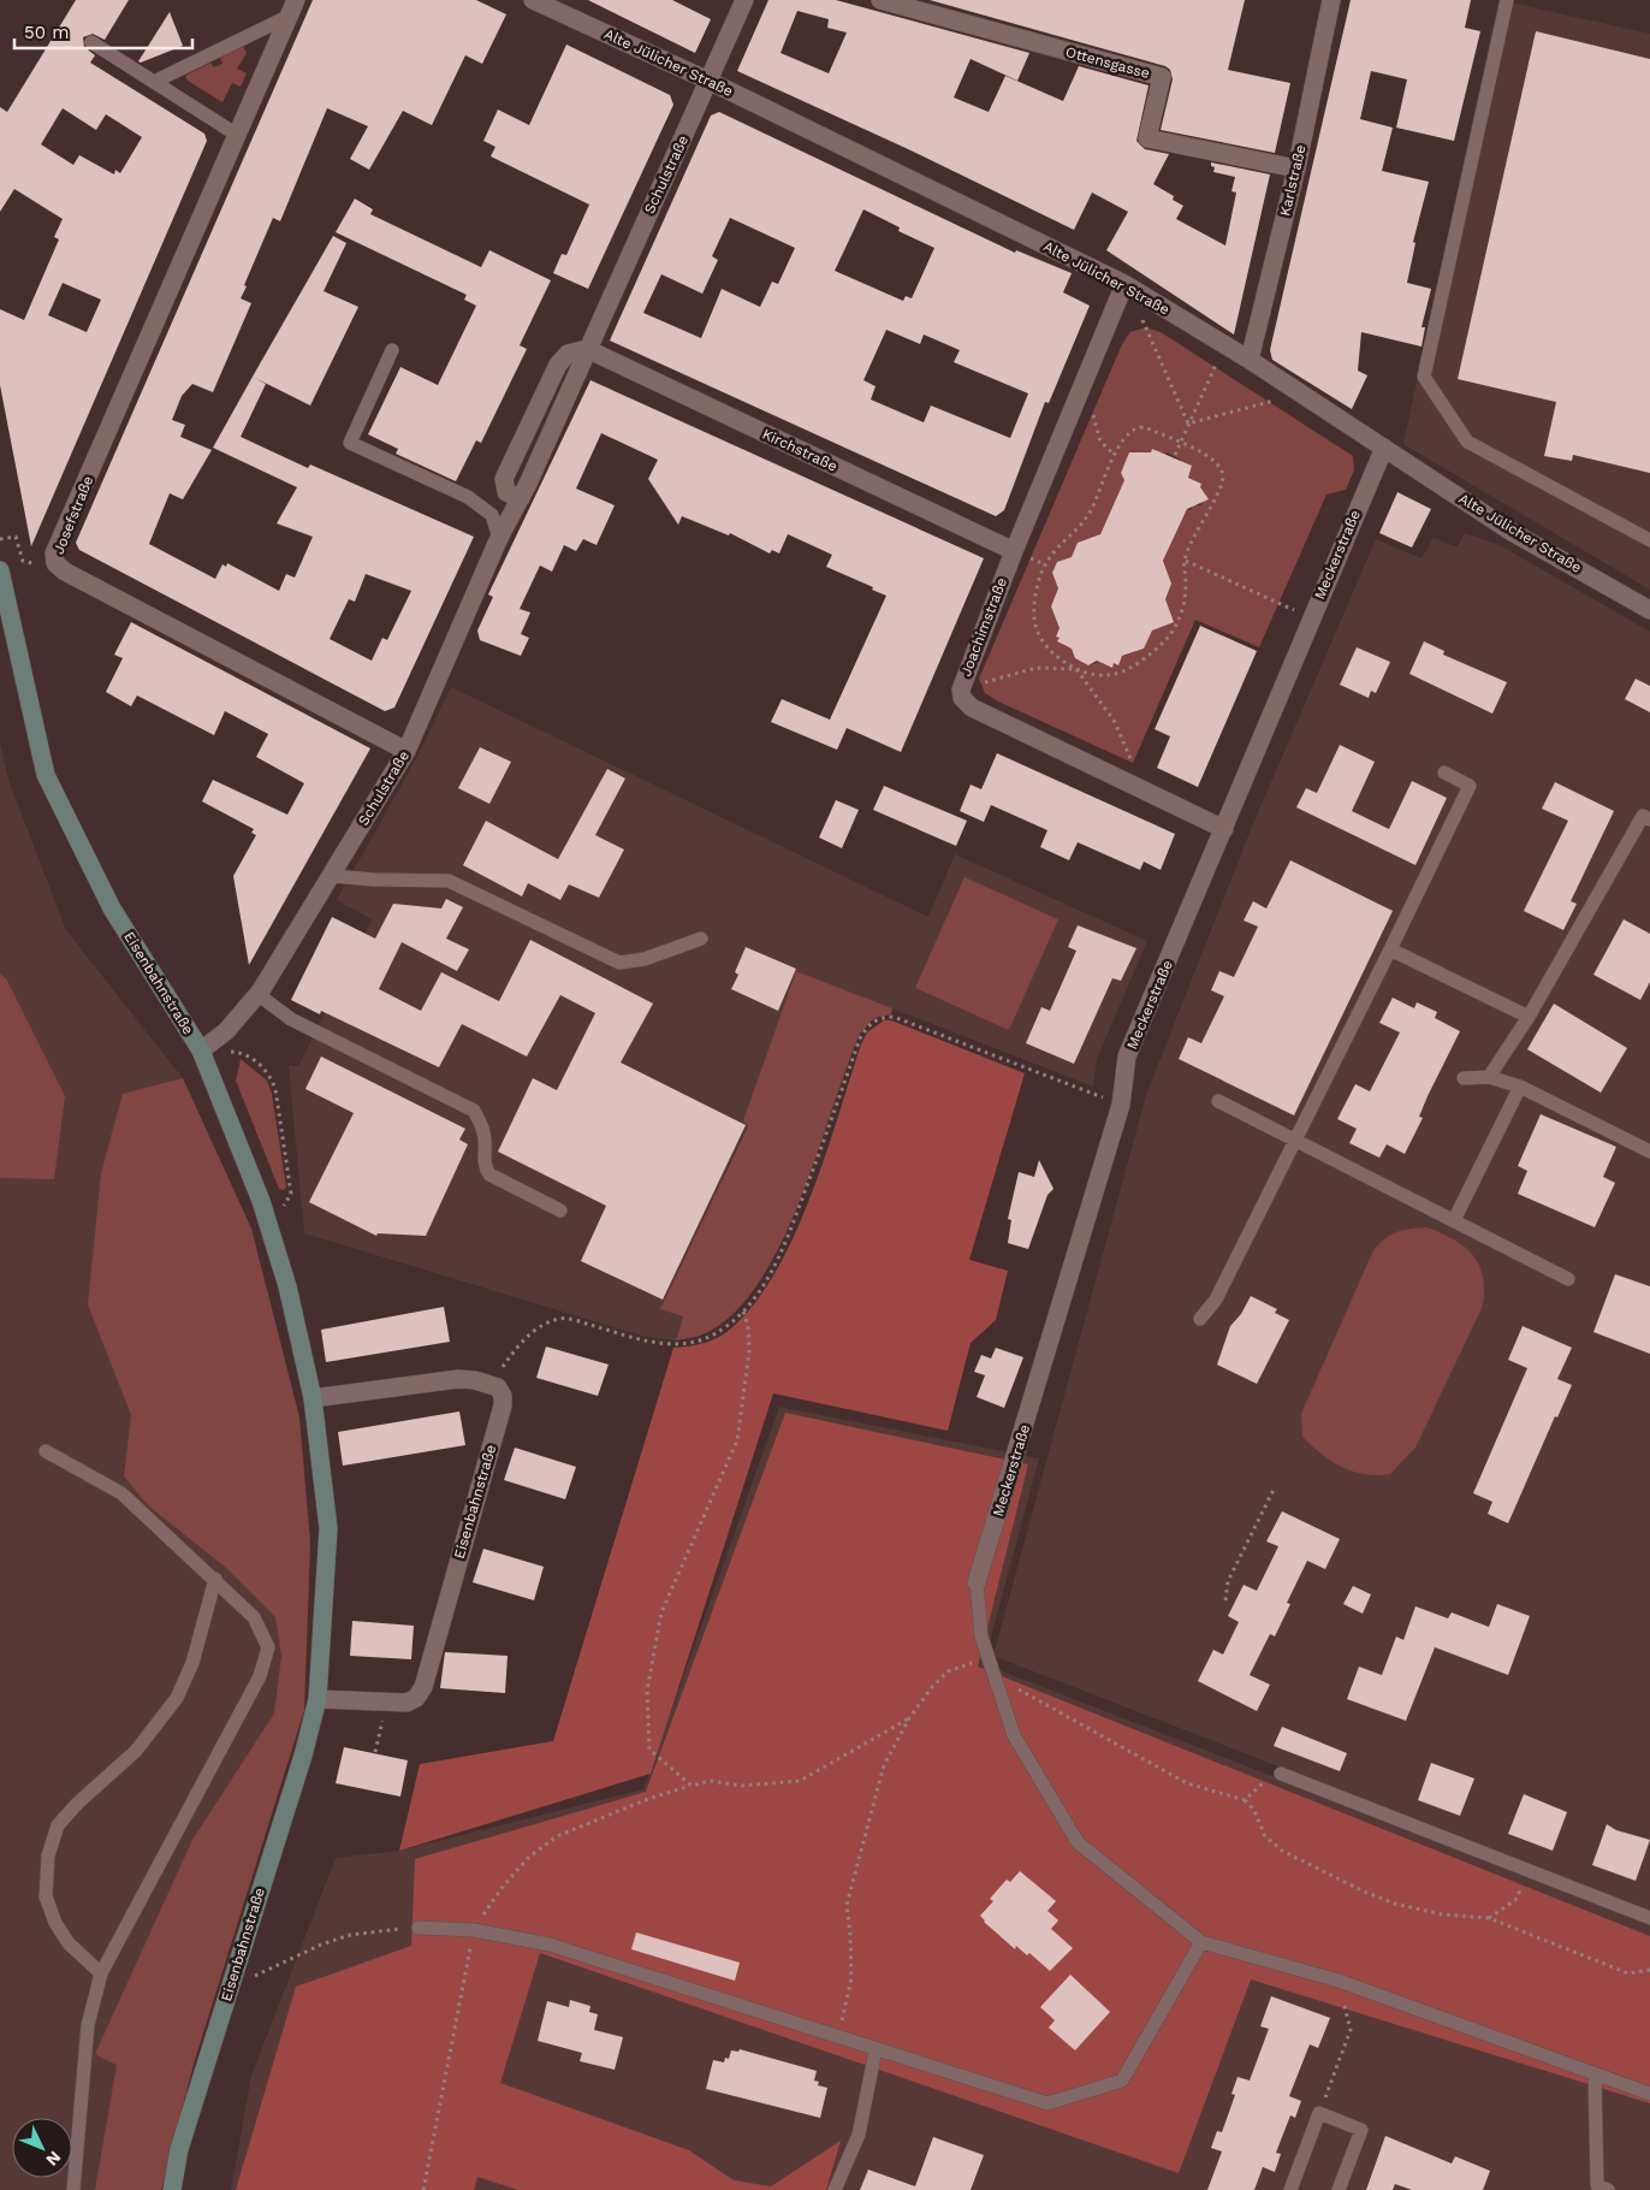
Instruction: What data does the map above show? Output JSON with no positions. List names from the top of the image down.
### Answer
{
  "streets": {
    "street": [
      "Alte Jülicher Straße",
      "Ottensgasse",
      "Schulstraße",
      "Karlstraße",
      "Kirchstraße",
      "Josefstraße",
      "Meckerstraße",
      "Joachimstraße",
      "Eisenbahnstraße"
    ]
  },
  "crossings": [
    ["Alte Jülicher Straße", "Schulstraße"],
    ["Alte Jülicher Straße", "Karlstraße"],
    ["Alte Jülicher Straße", "Meckerstraße"],
    ["Alte Jülicher Straße", "Joachimstraße"],
    ["Ottensgasse", "Karlstraße"],
    ["Schulstraße", "Kirchstraße"],
    ["Schulstraße", "Josefstraße"],
    ["Schulstraße", "Eisenbahnstraße"],
    ["Kirchstraße", "Joachimstraße"],
    ["Meckerstraße", "Joachimstraße"]
  ],
  "scale_bar": "50 m",
  "north": "bottom right"
}
